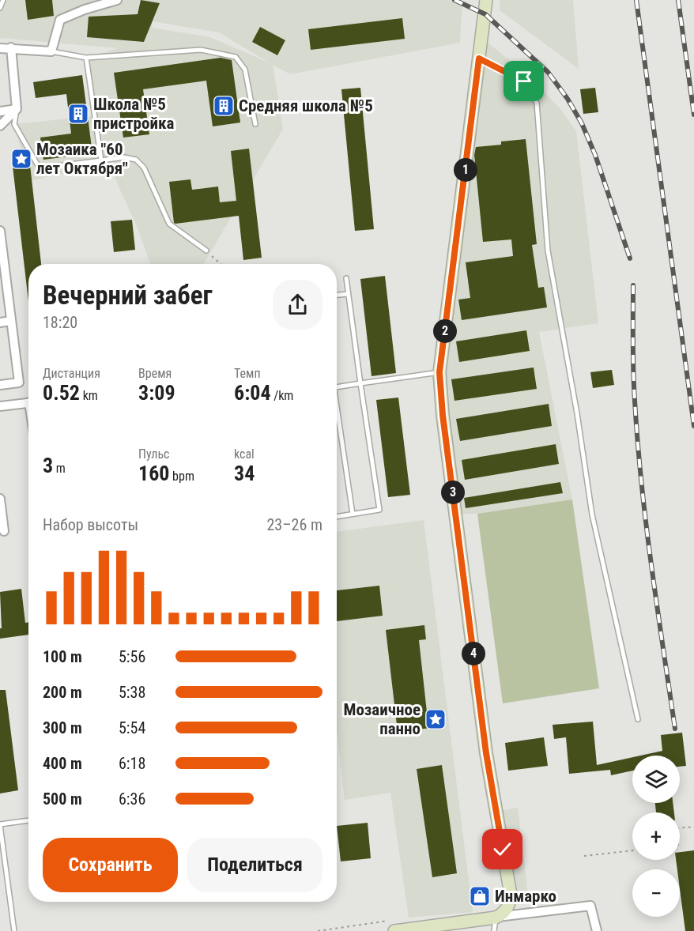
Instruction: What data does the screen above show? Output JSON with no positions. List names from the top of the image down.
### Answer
{
  "places": {
    "building": ["Средняя школа №5", "Школа №5 пристройка"],
    "place": ["Мозаика \"60 лет Октября\"", "Мозаичное панно"],
    "shop": ["Инмарко"]
  },
  "page": {
    "pins": [
      "1",
      "2",
      "3",
      "4"
    ],
    "heading": ["Вечерний забег", "18:20"],
    "stats": [
      ["Дистанция", "0.52 km"],
      ["Время", "3:09"],
      ["Темп", "6:04 /km"],
      ["3 m"],
      ["Пульс", "160 bpm"],
      ["kcal", "34"]
    ],
    "chart": ["Набор высоты", "23–26 m"],
    "list": [
      {
        "name": "100 m",
        "note": "5:56"
      },
      {
        "name": "200 m",
        "note": "5:38"
      },
      {
        "name": "300 m",
        "note": "5:54"
      },
      {
        "name": "400 m",
        "note": "6:18"
      },
      {
        "name": "500 m",
        "note": "6:36"
      }
    ],
    "map_buttons": ["+", "−"],
    "buttons": ["Сохранить", "Поделиться"]
  }
}
